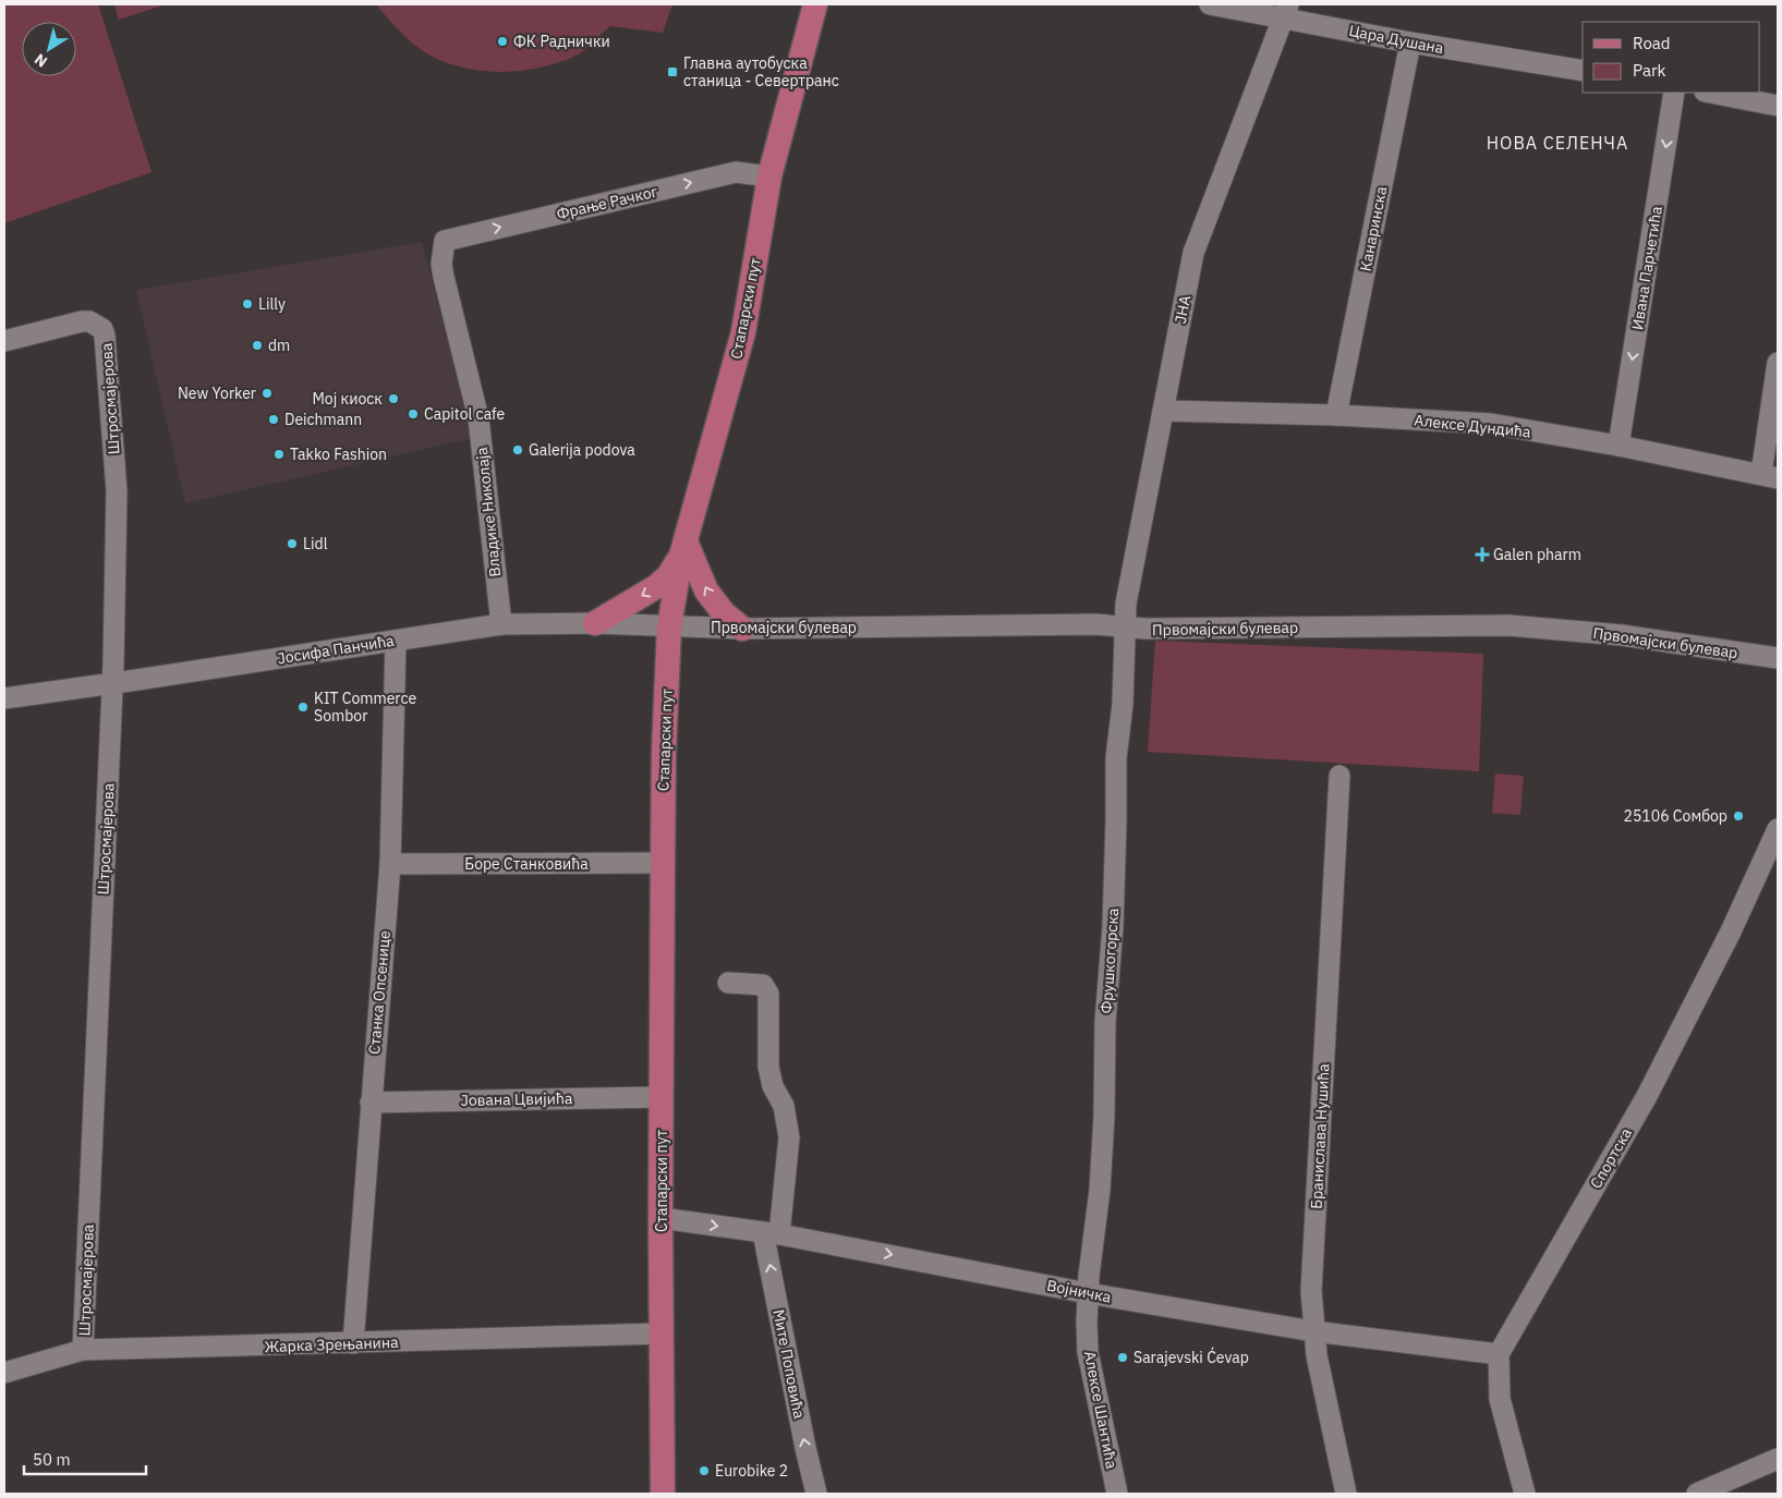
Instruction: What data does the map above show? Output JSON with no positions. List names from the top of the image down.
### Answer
{
  "streets": {
    "main road": ["Стапарски пут"],
    "street": [
      "Цара Душана",
      "Фрање Рачког",
      "Канаринска",
      "Ивана Парчетића",
      "ЈНА",
      "Штросмајерова",
      "Алексе Дундића",
      "Владике Николаја",
      "Првомајски булевар",
      "Јосифа Панчића",
      "Боре Станковића",
      "Фрушкогорска",
      "Станка Опсенице",
      "Јована Цвијића",
      "Бранислава Нушића",
      "Спортска",
      "Војничка",
      "Жарка Зрењанина",
      "Мите Поповића",
      "Алексе Шантића"
    ]
  },
  "crossings": [
    ["Цара Душана", "Канаринска"],
    ["Цара Душана", "ЈНА"],
    ["Фрање Рачког", "Стапарски пут"],
    ["Фрање Рачког", "Владике Николаја"],
    ["Канаринска", "Алексе Дундића"],
    ["Ивана Парчетића", "Алексе Дундића"],
    ["Стапарски пут", "Првомајски булевар"],
    ["Стапарски пут", "Јосифа Панчића"],
    ["Стапарски пут", "Боре Станковића"],
    ["Стапарски пут", "Јована Цвијића"],
    ["Стапарски пут", "Војничка"],
    ["Стапарски пут", "Жарка Зрењанина"],
    ["ЈНА", "Алексе Дундића"],
    ["ЈНА", "Првомајски булевар"],
    ["ЈНА", "Фрушкогорска"],
    ["Штросмајерова", "Јосифа Панчића"],
    ["Штросмајерова", "Жарка Зрењанина"],
    ["Владике Николаја", "Јосифа Панчића"],
    ["Првомајски булевар", "Јосифа Панчића"],
    ["Првомајски булевар", "Фрушкогорска"],
    ["Јосифа Панчића", "Станка Опсенице"],
    ["Боре Станковића", "Станка Опсенице"],
    ["Фрушкогорска", "Војничка"],
    ["Фрушкогорска", "Алексе Шантића"],
    ["Станка Опсенице", "Јована Цвијића"],
    ["Станка Опсенице", "Жарка Зрењанина"],
    ["Бранислава Нушића", "Војничка"],
    ["Спортска", "Војничка"],
    ["Војничка", "Мите Поповића"],
    ["Војничка", "Алексе Шантића"]
  ],
  "one_way": [
    "Фрање Рачког",
    "Ивана Парчетића",
    "Војничка",
    "Мите Поповића"
  ],
  "districts": ["НОВА СЕЛЕНЧА"],
  "places": {
    "other": [
      "ФК Раднички",
      "Lilly",
      "dm",
      "New Yorker",
      "Мој киоск",
      "Capitol cafe",
      "Deichmann",
      "Galerija podova",
      "Takko Fashion",
      "Lidl",
      "KIT Commerce Sombor",
      "25106 Сомбор",
      "Sarajevski Ćevap",
      "Eurobike 2"
    ],
    "transit": ["Главна аутобуска станица - Севертранс"],
    "health": ["Galen pharm"]
  },
  "legend": ["Road", "Park"],
  "scale_bar": "50 m",
  "north": "bottom left"
}
